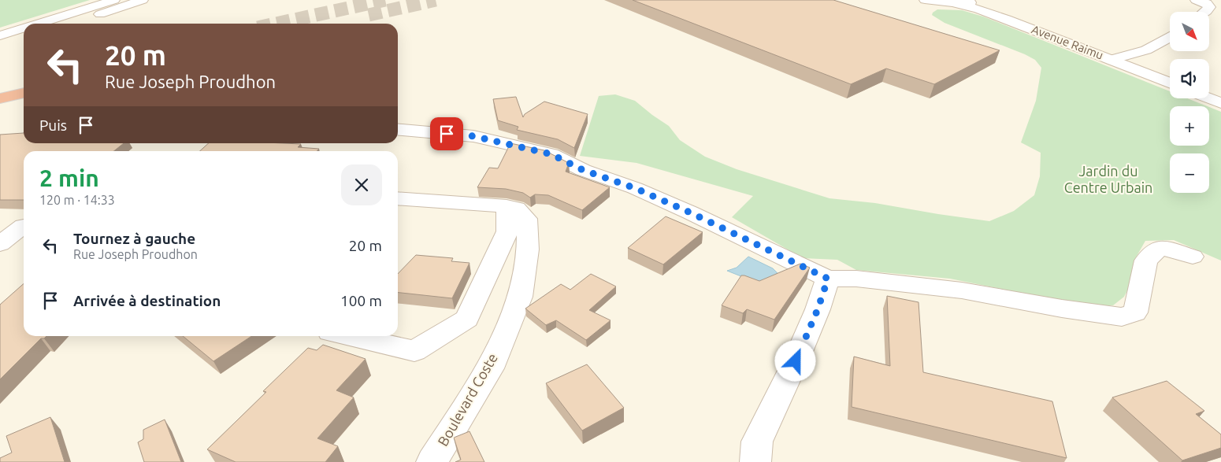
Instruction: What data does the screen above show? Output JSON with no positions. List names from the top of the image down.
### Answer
{
  "streets": {
    "street": ["Avenue Raimu", "Boulevard Coste"]
  },
  "parks": ["Jardin du Centre Urbain"],
  "north": "bottom right",
  "page": {
    "map_buttons": ["+", "−"],
    "turn": ["20 m", "Rue Joseph Proudhon"],
    "then": "Puis",
    "heading": ["2 min", "120 m · 14:33"],
    "list": [
      {
        "name": "Tournez à gauche",
        "note": "Rue Joseph Proudhon",
        "value": "20 m"
      },
      {
        "name": "Arrivée à destination",
        "value": "100 m"
      }
    ]
  }
}
